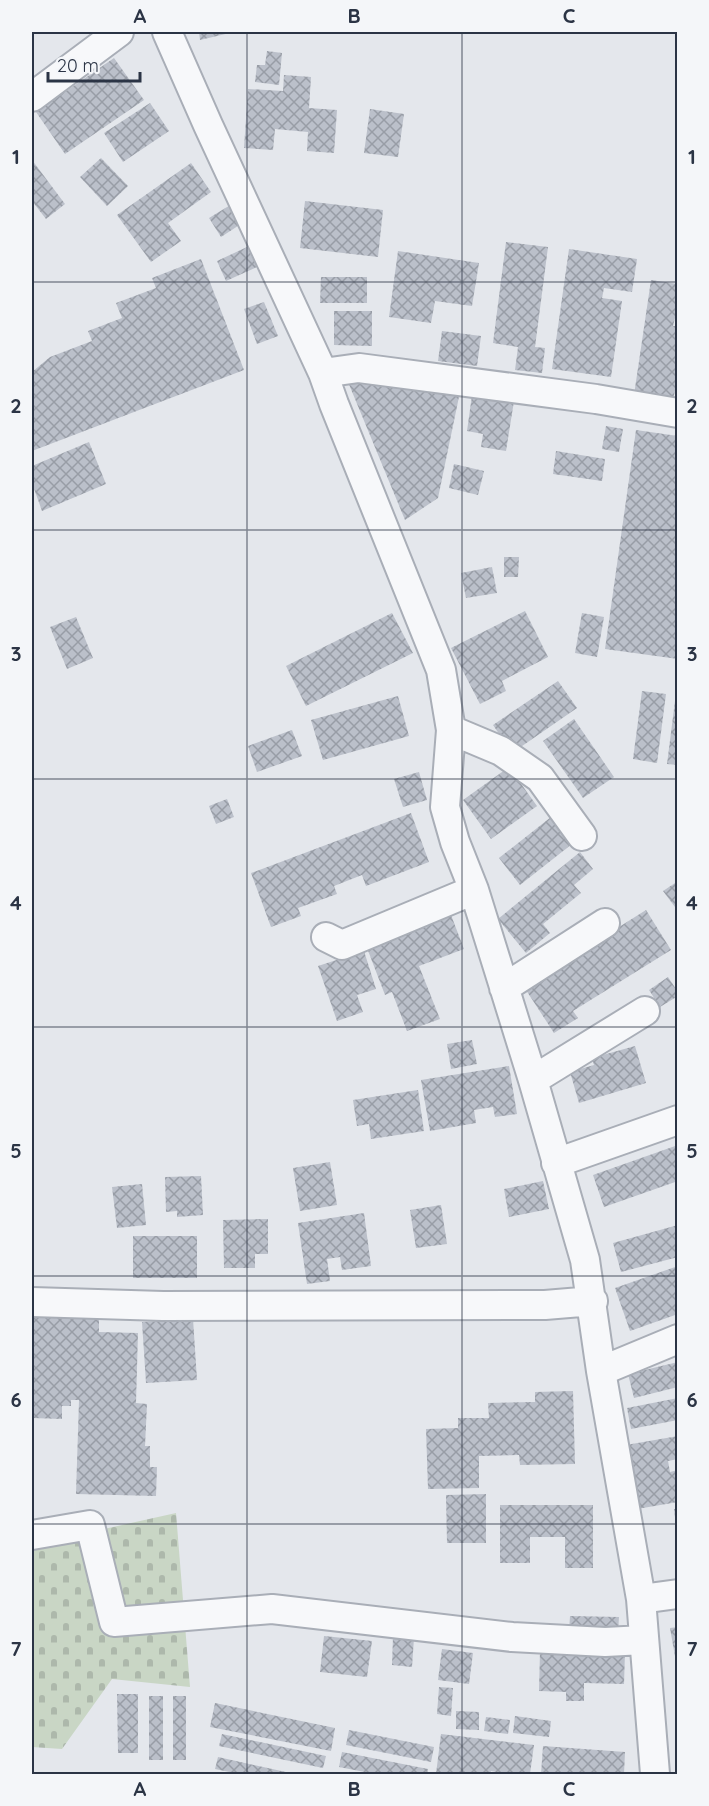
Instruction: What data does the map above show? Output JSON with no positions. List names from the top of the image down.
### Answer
{
  "scale_bar": "20 m",
  "grid": {
    "columns": ["A", "B", "C"],
    "rows": [
      "1",
      "2",
      "3",
      "4",
      "5",
      "6",
      "7"
    ]
  }
}
